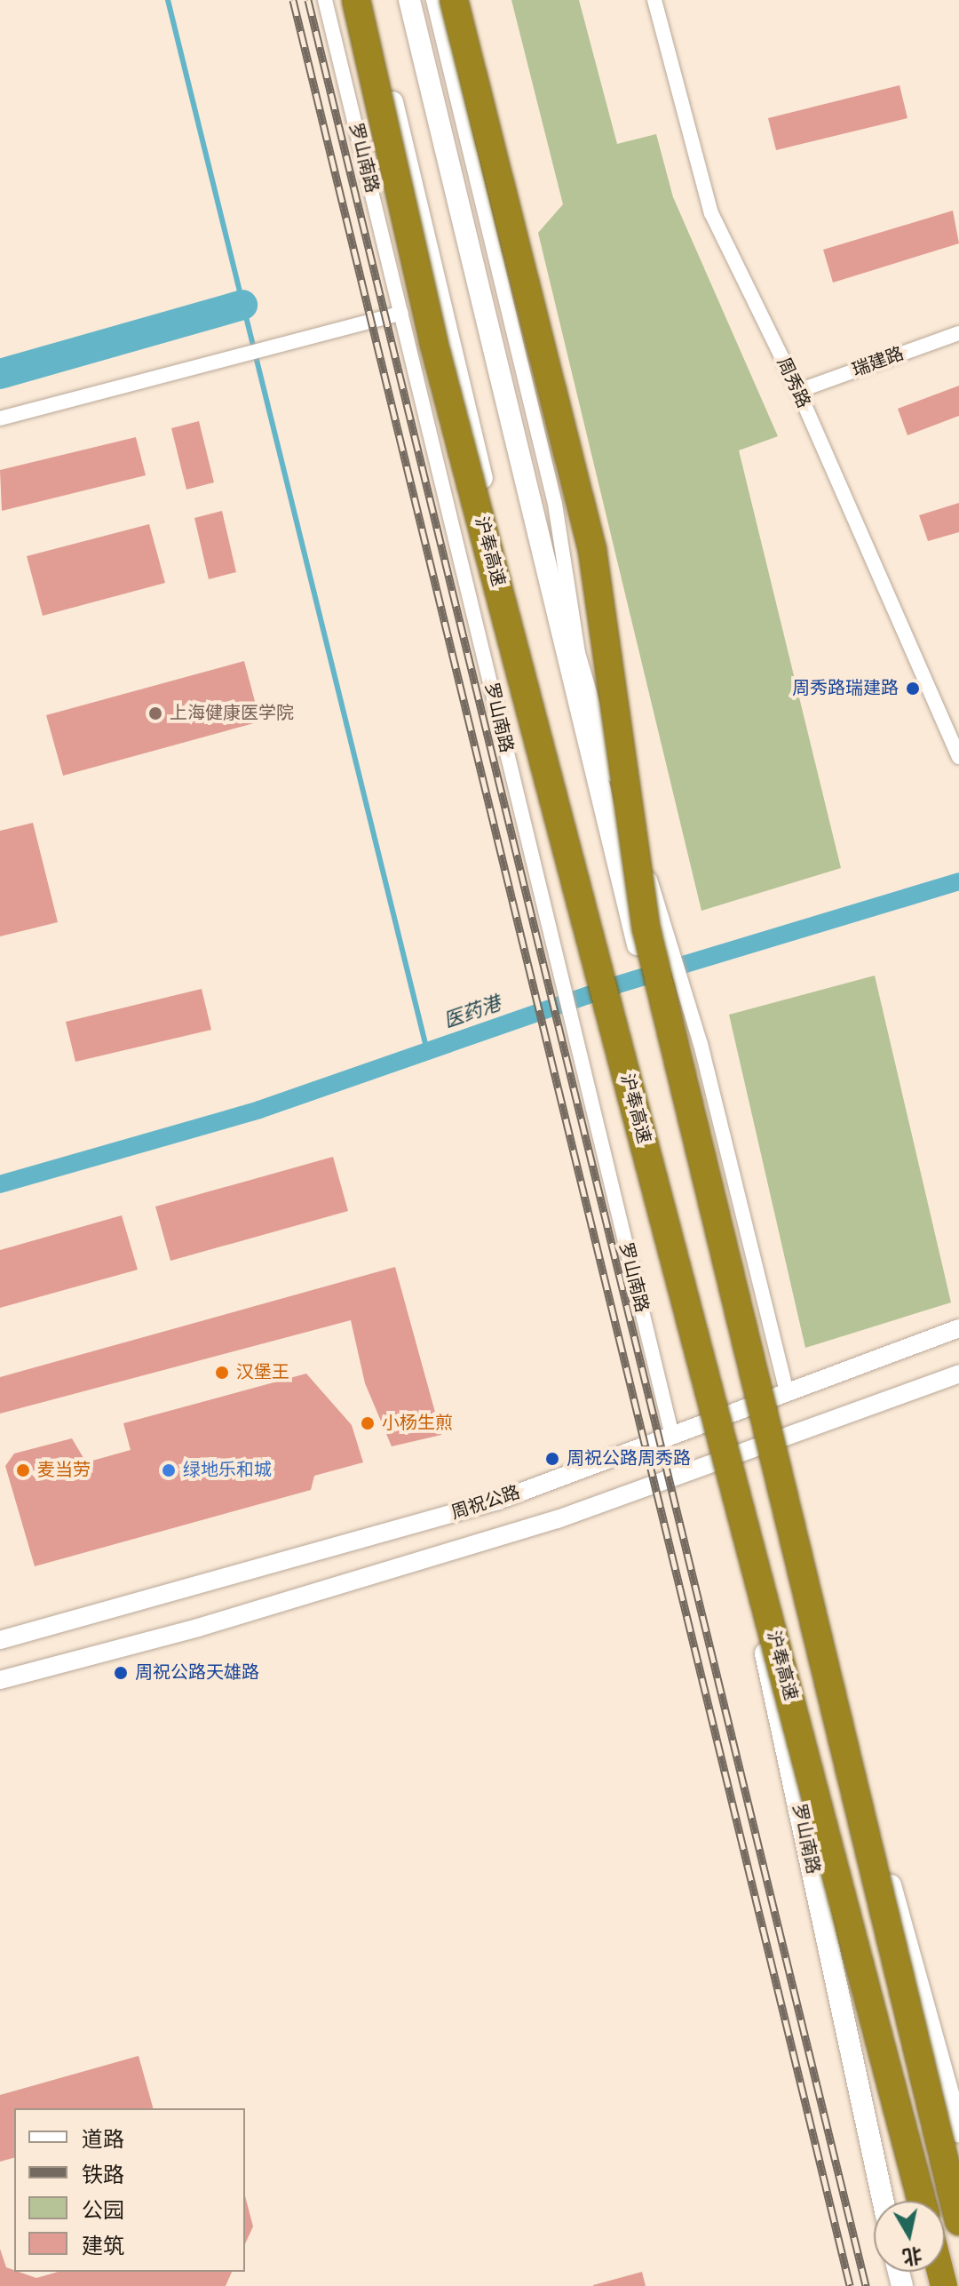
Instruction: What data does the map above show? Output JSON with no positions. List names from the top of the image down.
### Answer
{
  "streets": {
    "highway": ["沪奉高速"],
    "main road": ["罗山南路"],
    "street": ["瑞建路", "周秀路", "周祝公路"]
  },
  "crossings": [
    ["罗山南路", "周祝公路"],
    ["瑞建路", "周秀路"]
  ],
  "water": ["医药港"],
  "places": [
    "周秀路瑞建路",
    "上海健康医学院",
    "汉堡王",
    "小杨生煎",
    "周祝公路周秀路",
    "麦当劳",
    "绿地乐和城",
    "周祝公路天雄路"
  ],
  "legend": [
    "道路",
    "铁路",
    "公园",
    "建筑"
  ],
  "north": "bottom"
}
